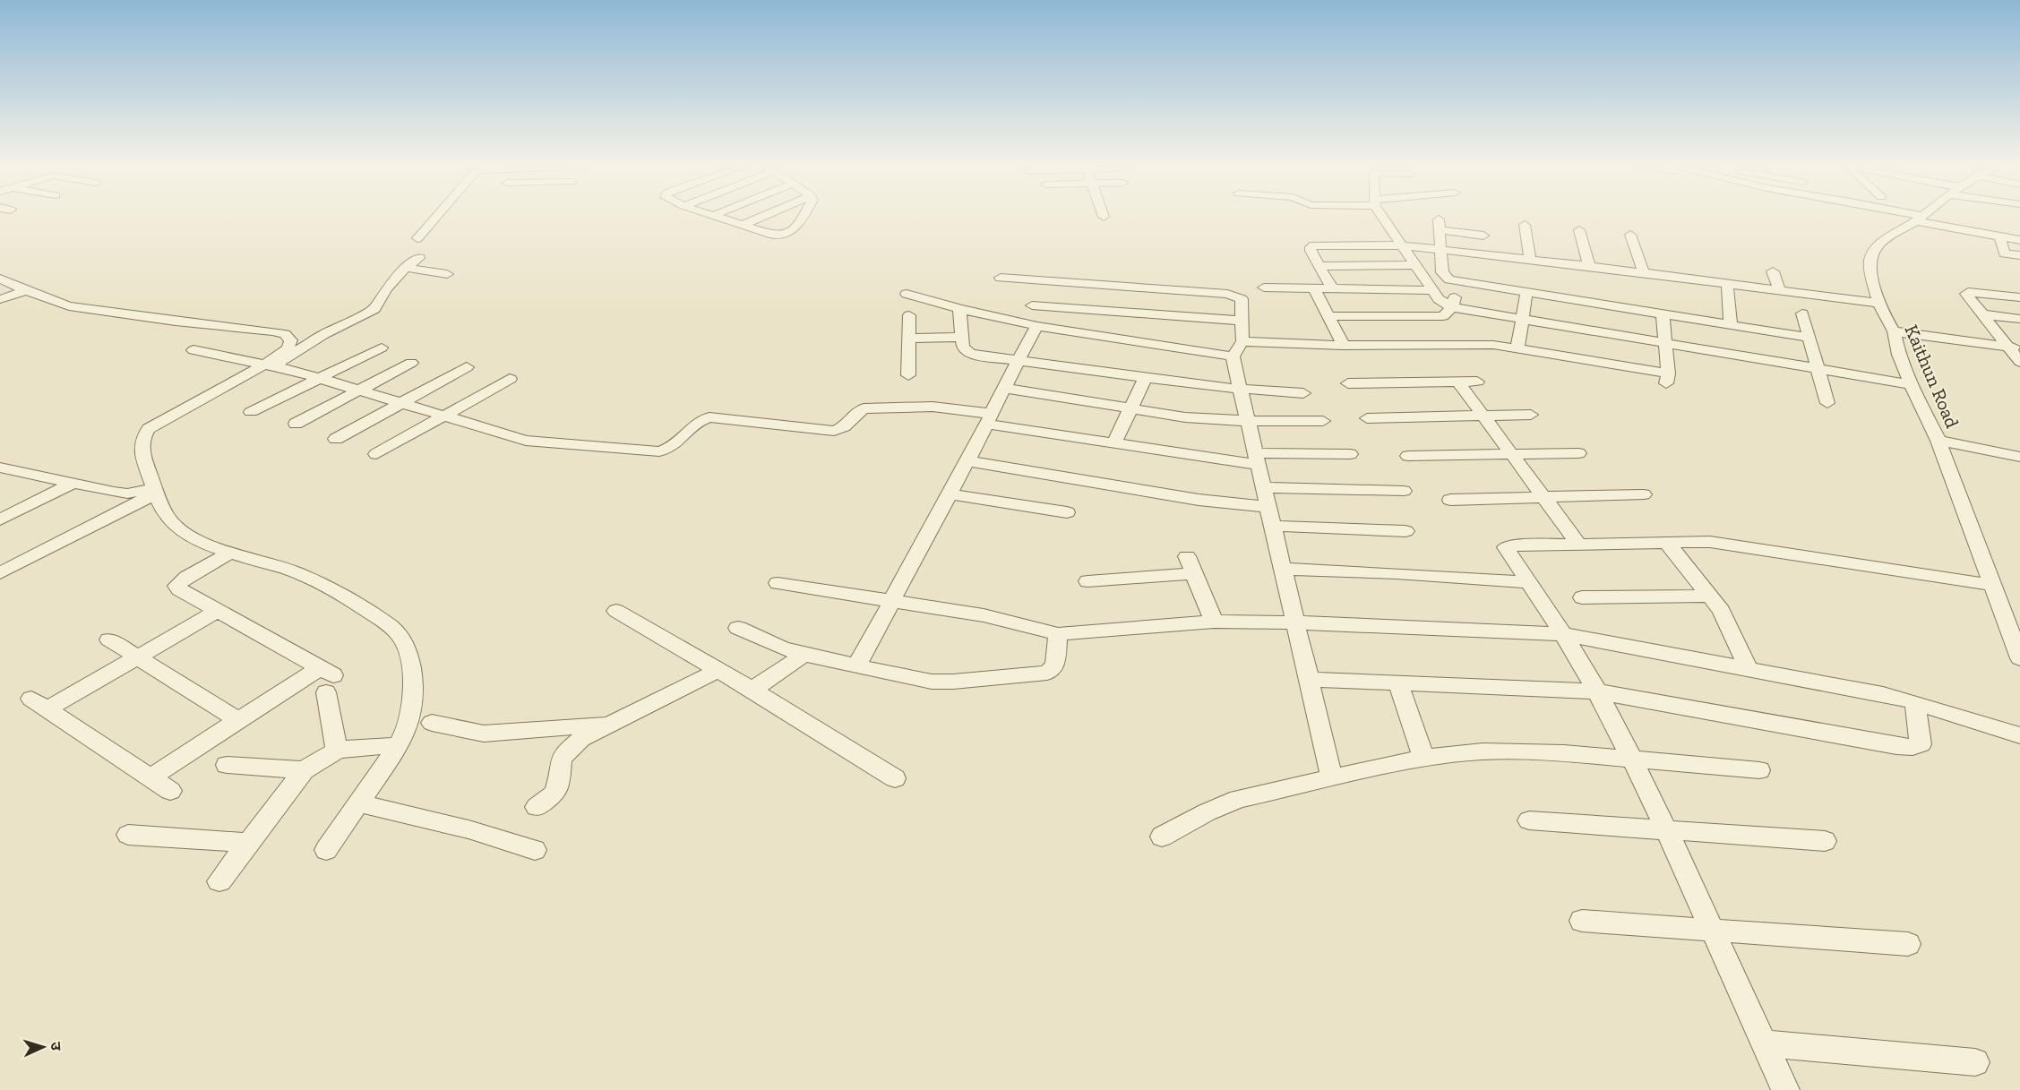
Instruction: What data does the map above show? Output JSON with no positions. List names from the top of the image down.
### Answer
{
  "streets": {
    "street": ["Kaithun Road"]
  },
  "north": "right"
}
